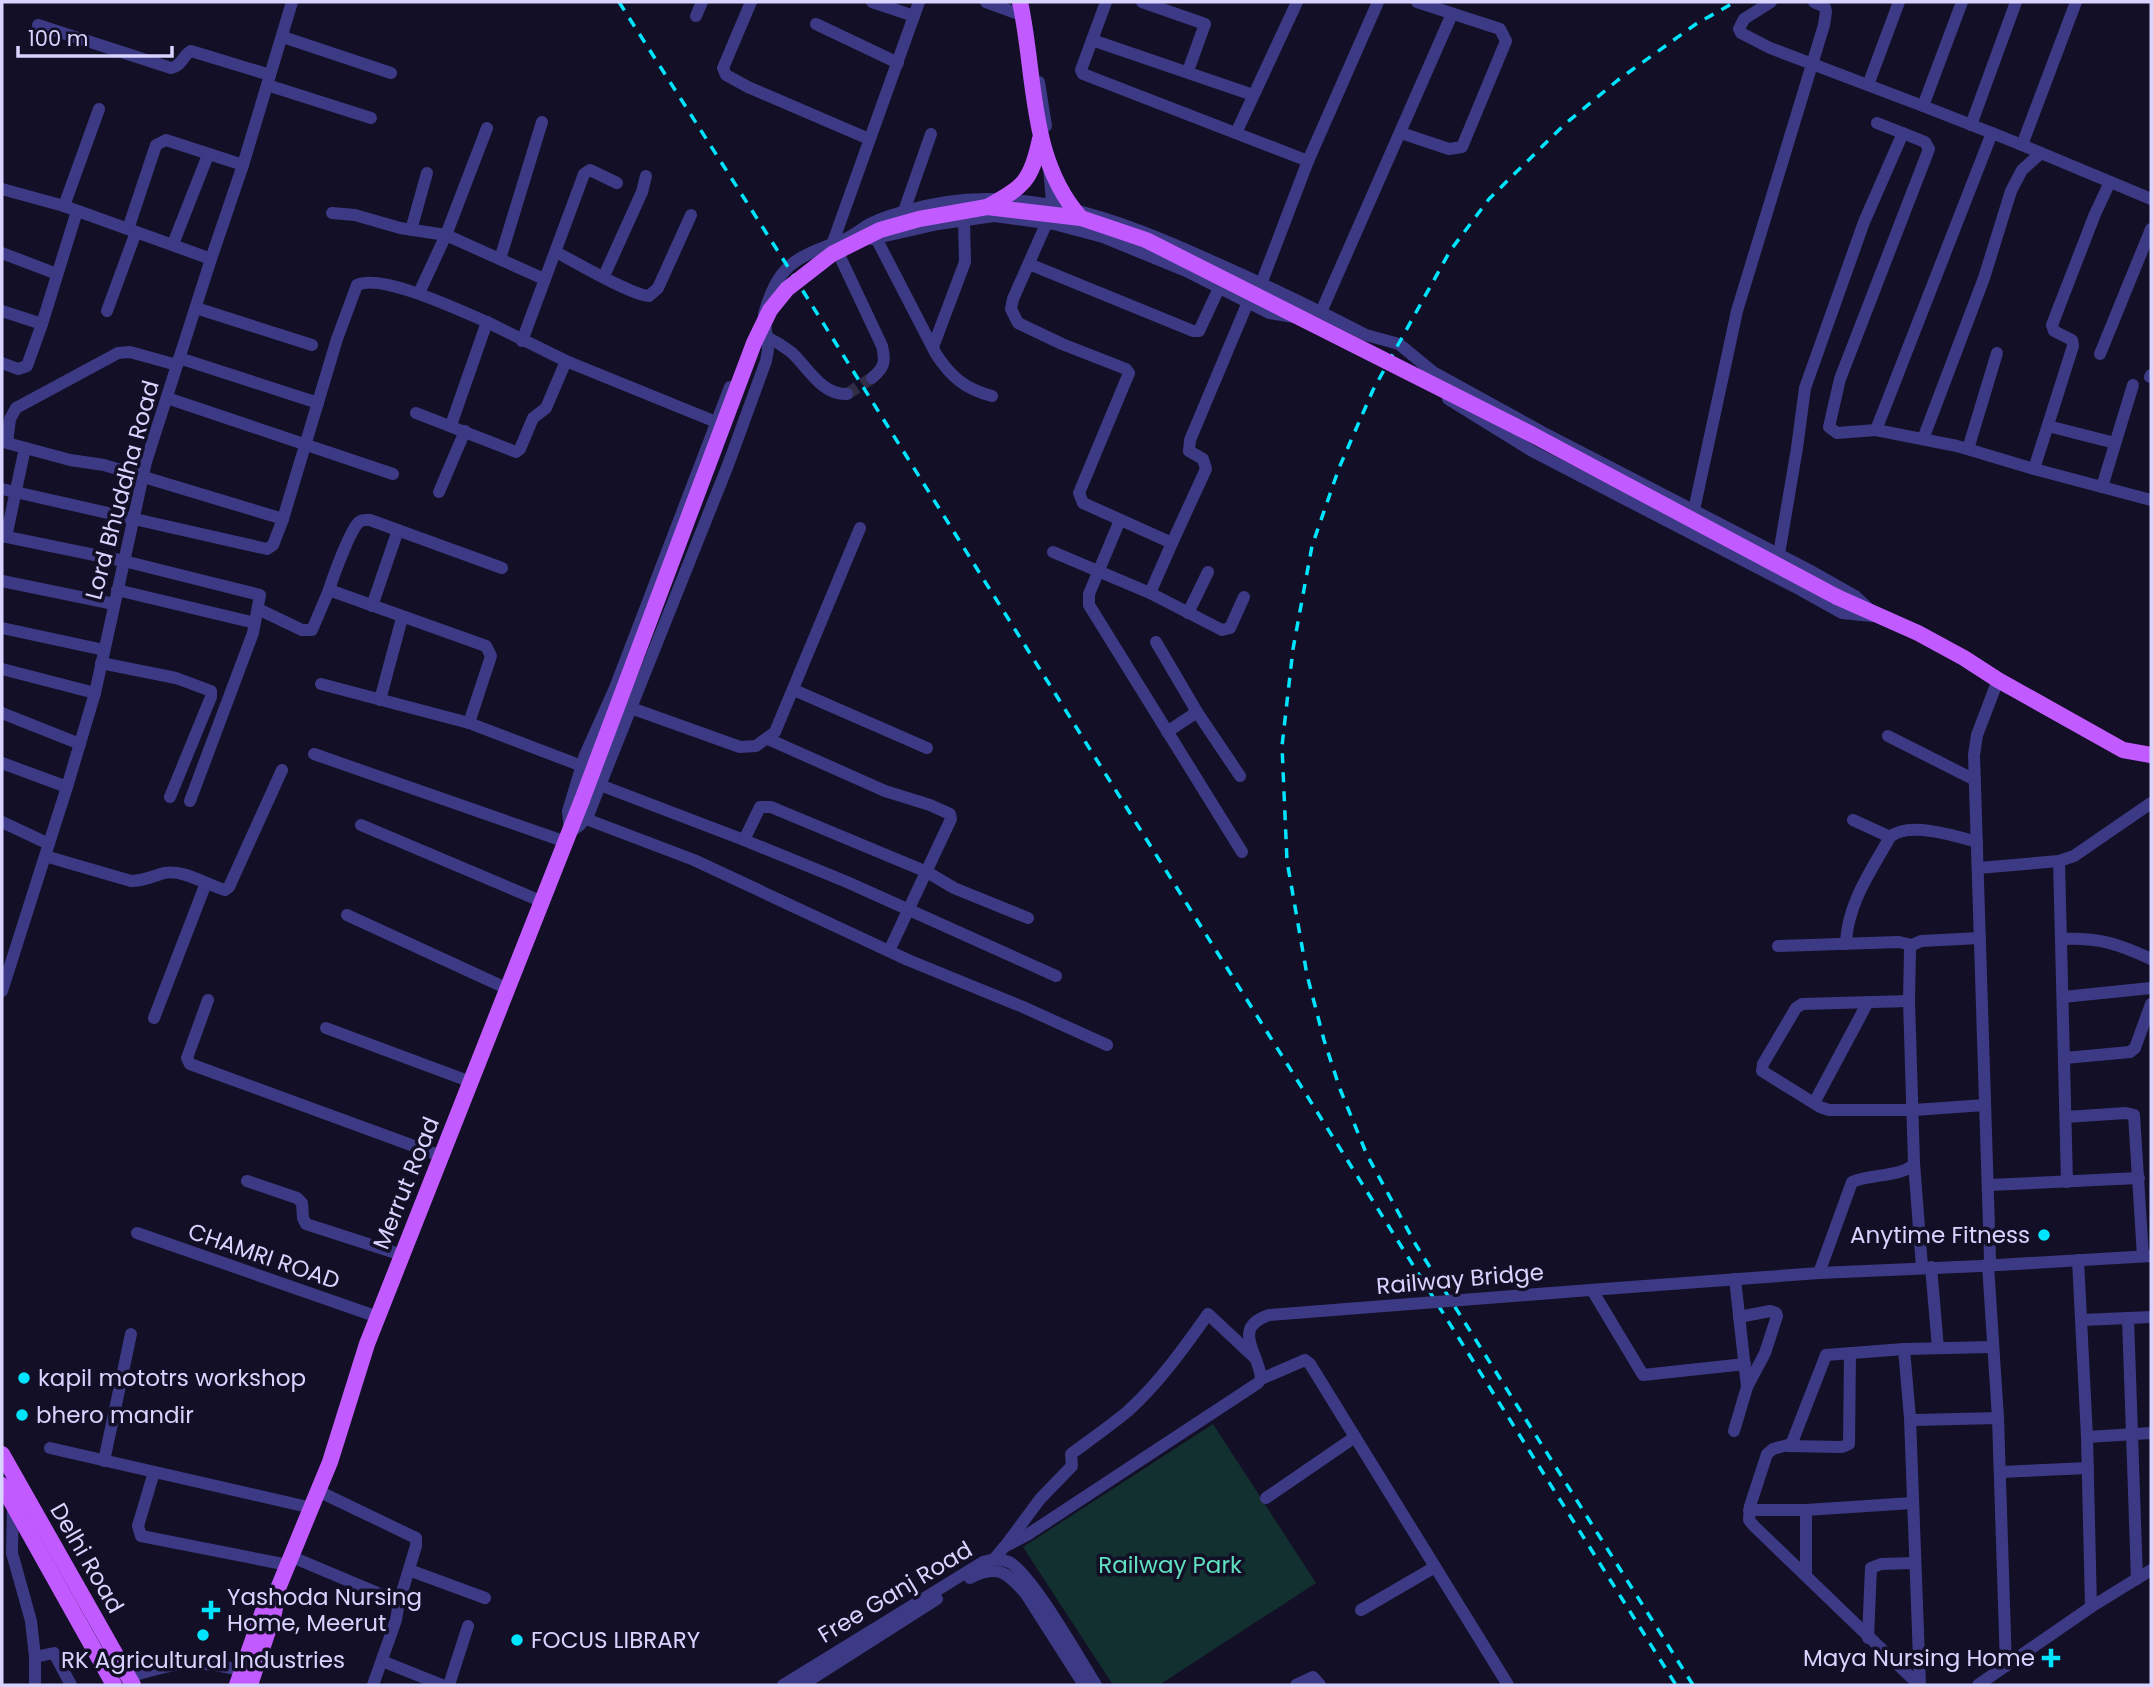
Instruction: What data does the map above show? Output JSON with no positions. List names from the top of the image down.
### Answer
{
  "streets": {
    "main road": ["Merrut Road", "Delhi Road"],
    "street": [
      "Lord Bhuddha Road",
      "CHAMRI ROAD",
      "Railway Bridge",
      "Free Ganj Road"
    ]
  },
  "crossings": [
    ["Merrut Road", "CHAMRI ROAD"]
  ],
  "parks": ["Railway Park"],
  "places": {
    "other": [
      "Anytime Fitness",
      "kapil mototrs workshop",
      "bhero mandir",
      "RK Agricultural Industries",
      "FOCUS LIBRARY"
    ],
    "health": ["Yashoda Nursing Home, Meerut", "Maya Nursing Home"]
  },
  "scale_bar": "100 m"
}
